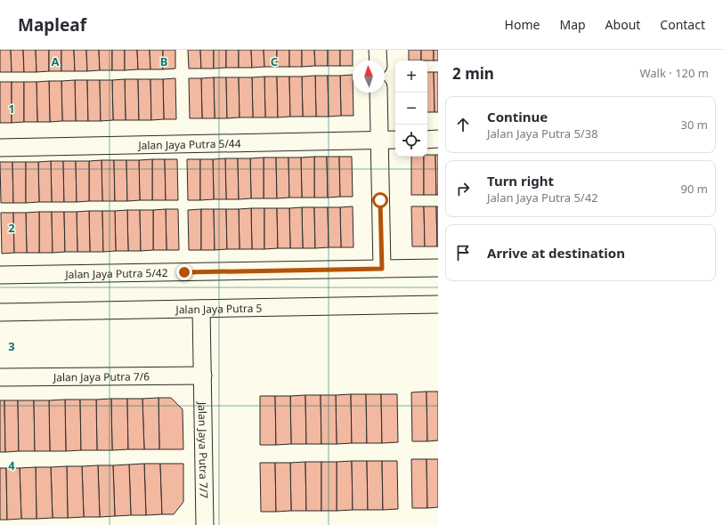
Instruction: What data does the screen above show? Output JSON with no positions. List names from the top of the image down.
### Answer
{
  "streets": {
    "street": [
      "Jalan Jaya Putra 5/44",
      "Jalan Jaya Putra 5/42",
      "Jalan Jaya Putra 5",
      "Jalan Jaya Putra 7/6",
      "Jalan Jaya Putra 7/7"
    ]
  },
  "crossings": [
    ["Jalan Jaya Putra 5", "Jalan Jaya Putra 7/7"],
    ["Jalan Jaya Putra 7/6", "Jalan Jaya Putra 7/7"]
  ],
  "north": "top",
  "page": {
    "header": "Mapleaf",
    "nav": [
      "Home",
      "Map",
      "About",
      "Contact"
    ],
    "heading": ["2 min", "Walk · 120 m"],
    "map_buttons": ["+", "−"],
    "list": [
      ["Continue", "Jalan Jaya Putra 5/38", "30 m"],
      ["Turn right", "Jalan Jaya Putra 5/42", "90 m"],
      "Arrive at destination"
    ]
  },
  "grid": {
    "columns": ["A", "B", "C"],
    "rows": [
      "1",
      "2",
      "3",
      "4"
    ]
  }
}
